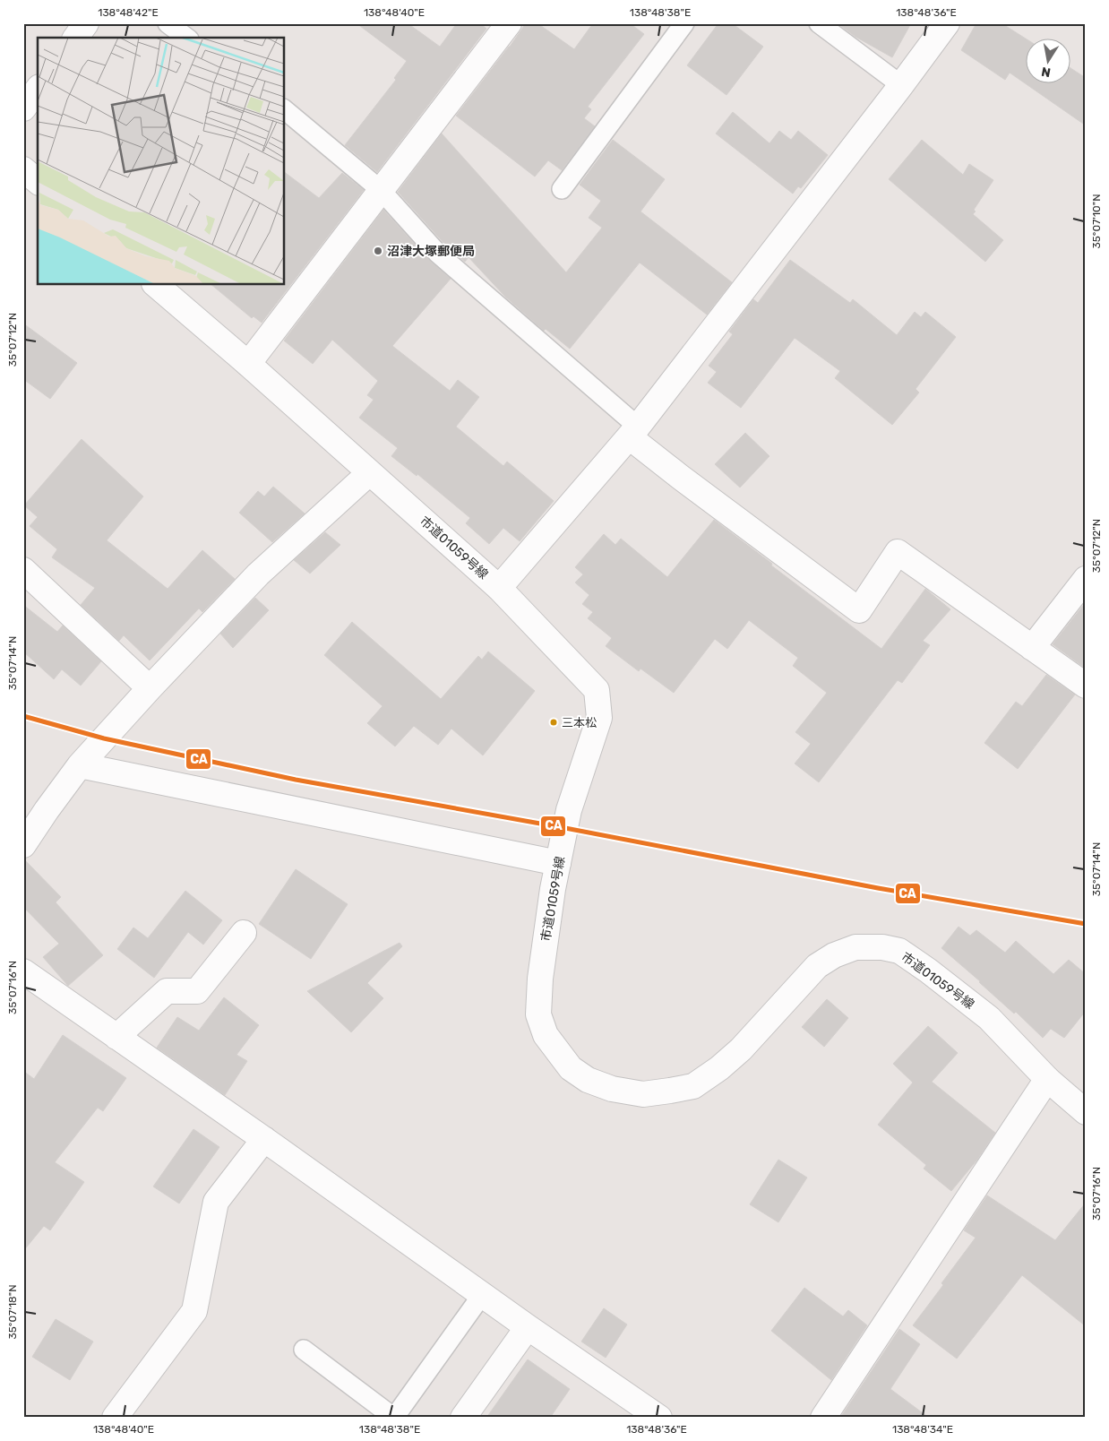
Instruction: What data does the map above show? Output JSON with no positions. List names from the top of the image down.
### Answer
{
  "streets": {
    "street": ["市道01059号線"]
  },
  "places": ["沼津大塚郵便局", "三本松"],
  "lines": ["transit line CA"],
  "north": "bottom",
  "coordinates": [
    "138°48'42\"E",
    "138°48'40\"E",
    "138°48'38\"E",
    "138°48'36\"E",
    "35°07'10\"N",
    "35°07'12\"N",
    "35°07'14\"N",
    "35°07'16\"N",
    "35°07'18\"N",
    "138°48'34\"E"
  ]
}
